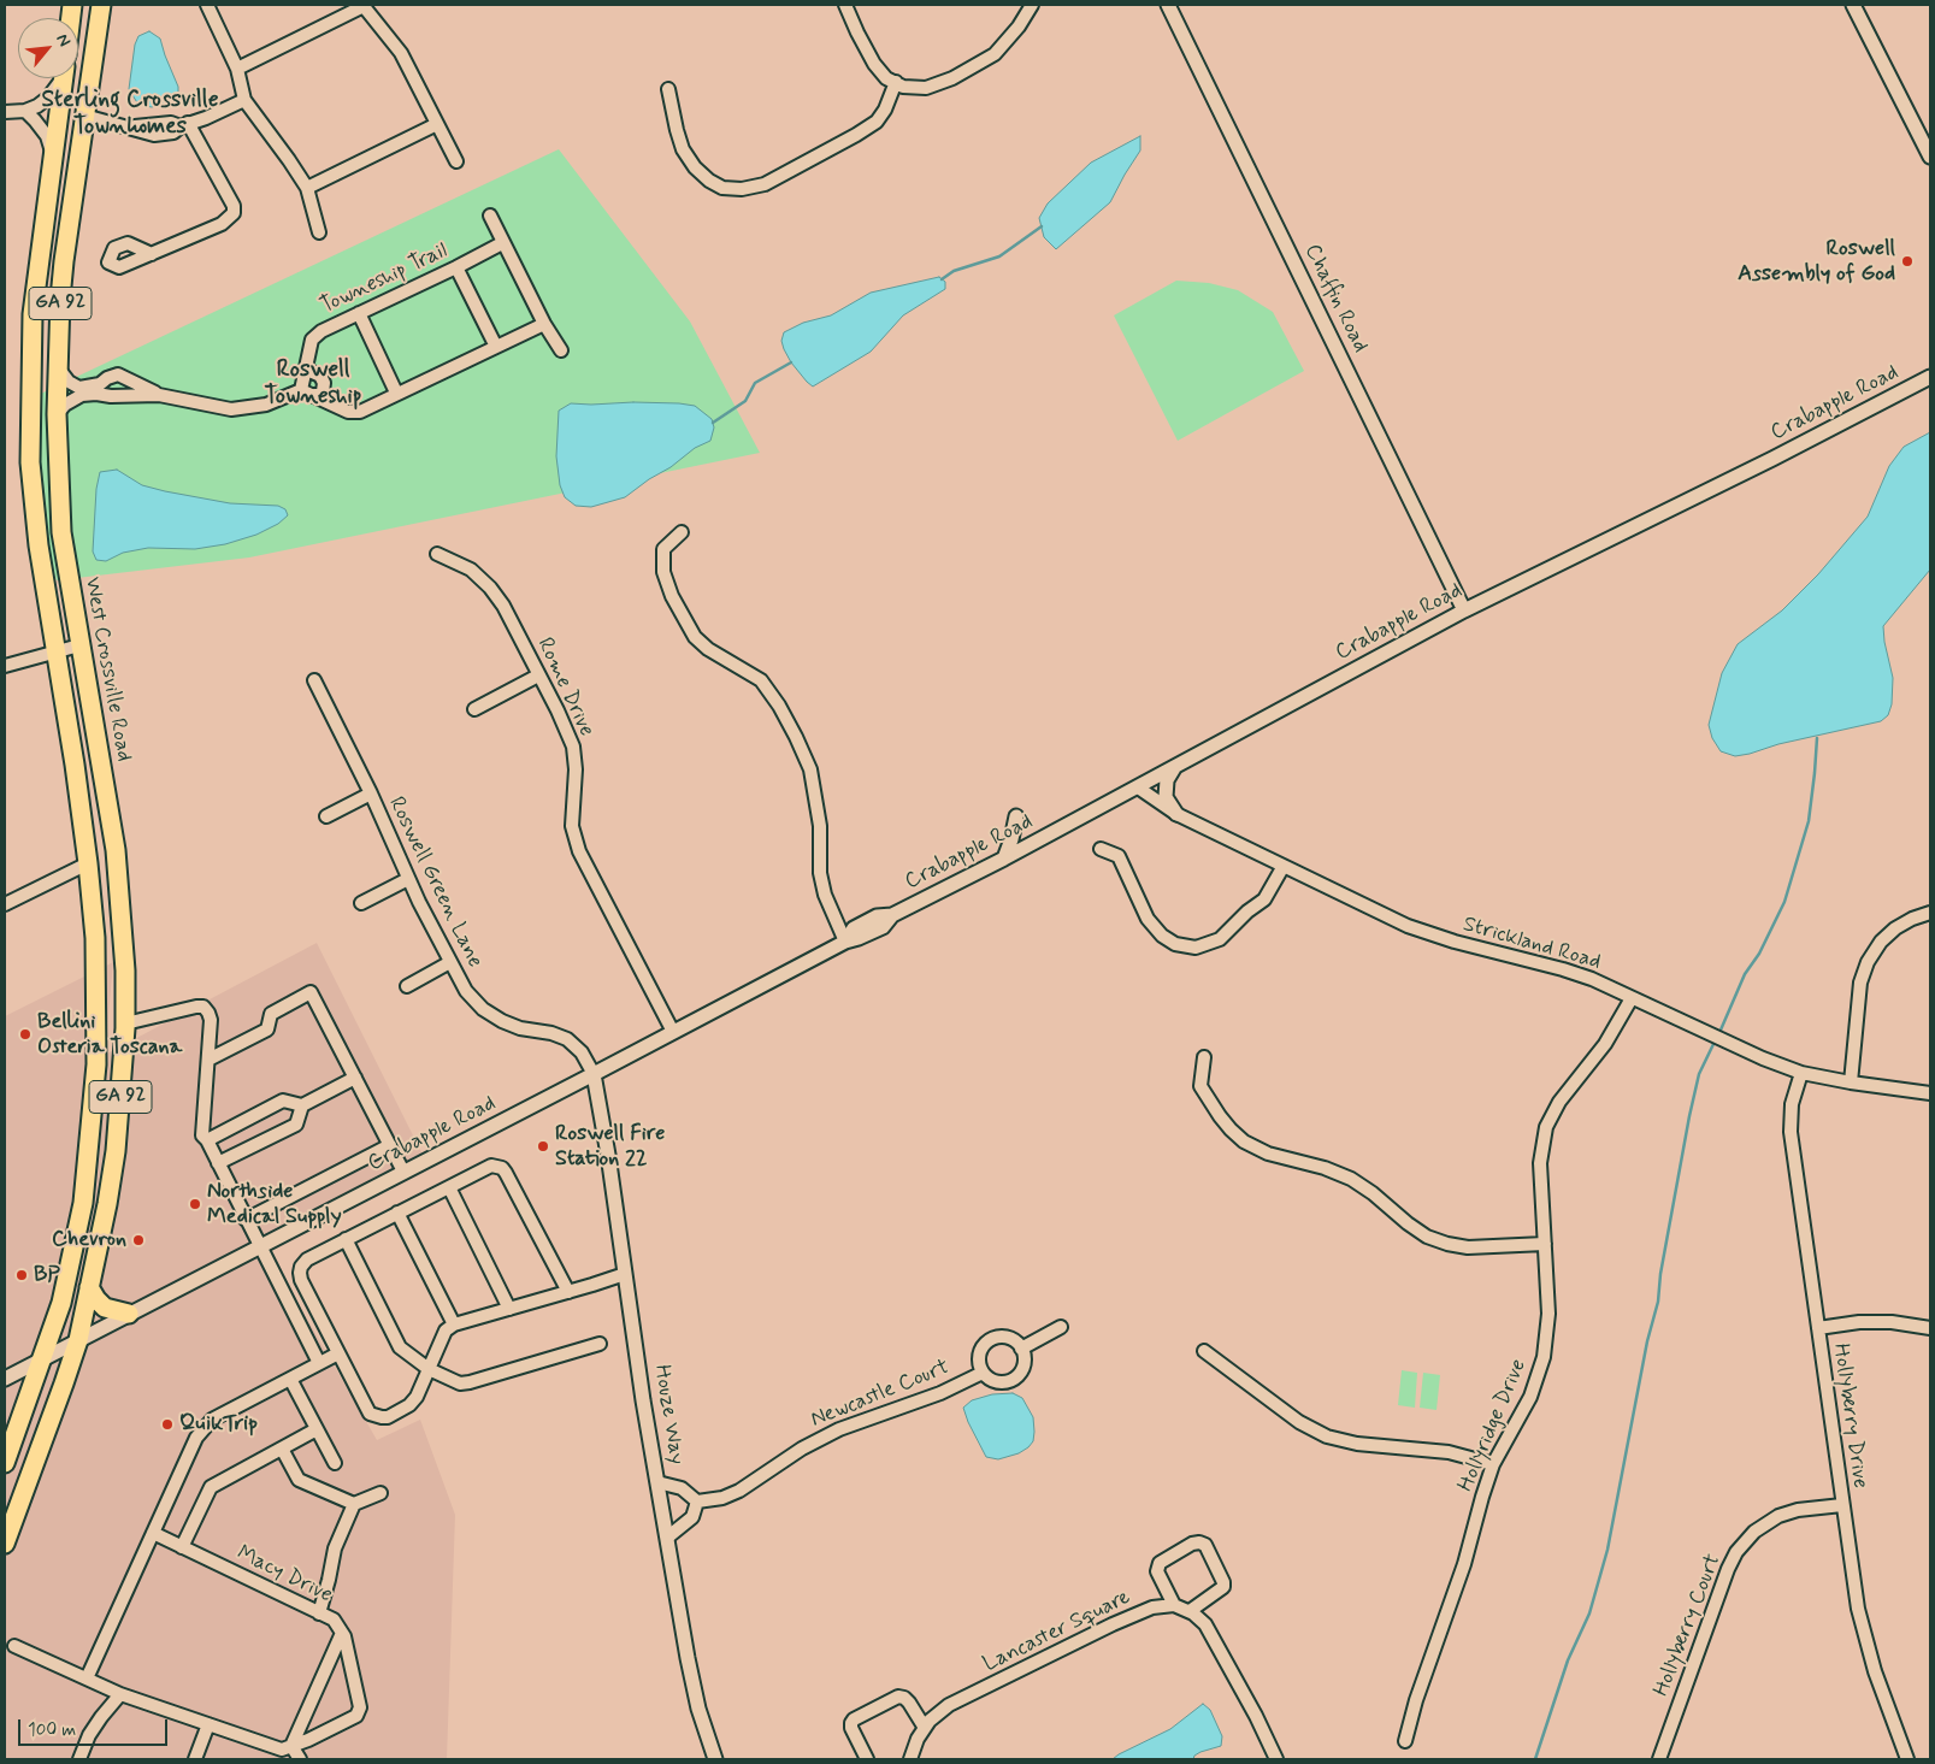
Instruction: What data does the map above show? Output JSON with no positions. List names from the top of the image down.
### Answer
{
  "streets": {
    "main road": ["GA 92", "West Crossville Road"],
    "street": [
      "Towneship Trail",
      "Chaffin Road",
      "Crabapple Road",
      "Rome Drive",
      "Roswell Green Lane",
      "Strickland Road",
      "Newcastle Court",
      "Houze Way",
      "Hollyberry Drive",
      "Hollyridge Drive",
      "Macy Drive",
      "Hollyberry Court",
      "Lancaster Square"
    ]
  },
  "crossings": [
    ["Chaffin Road", "Crabapple Road"],
    ["GA 92", "Crabapple Road"],
    ["GA 92", "West Crossville Road"],
    ["Crabapple Road", "West Crossville Road"],
    ["Crabapple Road", "Rome Drive"],
    ["Crabapple Road", "Roswell Green Lane"],
    ["Crabapple Road", "Strickland Road"],
    ["Crabapple Road", "Houze Way"],
    ["Roswell Green Lane", "Houze Way"],
    ["Strickland Road", "Hollyberry Drive"],
    ["Strickland Road", "Hollyridge Drive"],
    ["Hollyberry Drive", "Hollyberry Court"]
  ],
  "districts": ["Sterling Crossville Townhomes", "Roswell Towneship"],
  "places": [
    "Roswell Assembly of God",
    "Bellini Osteria Toscana",
    "Roswell Fire Station 22",
    "Northside Medical Supply",
    "Chevron",
    "BP",
    "QuikTrip"
  ],
  "scale_bar": "100 m",
  "north": "top right"
}
